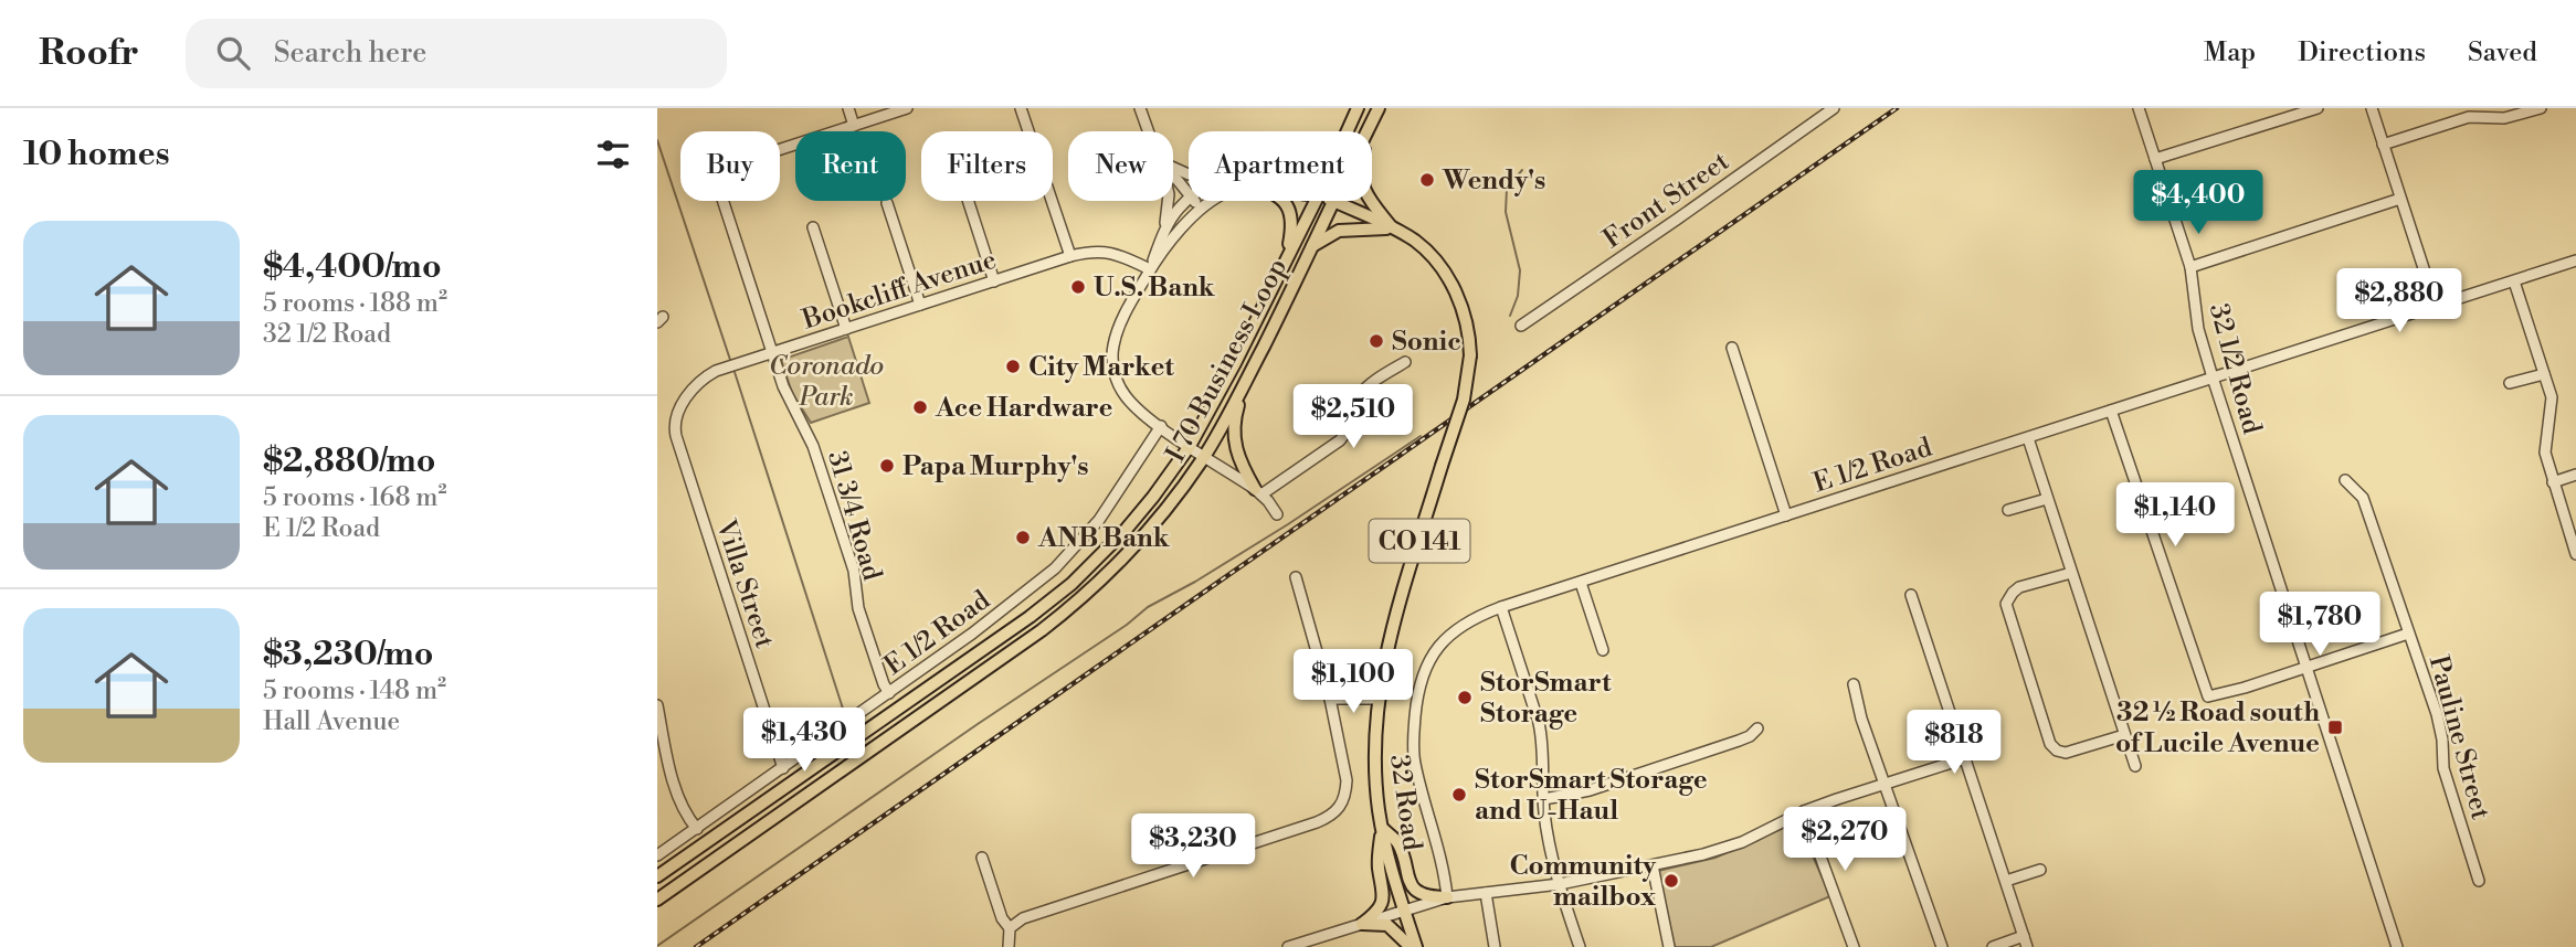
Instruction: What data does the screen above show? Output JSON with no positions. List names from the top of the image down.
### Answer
{
  "streets": {
    "main road": ["I 70 Business Loop", "CO 141", "32 Road"],
    "street": [
      "Front Street",
      "Bookcliff Avenue",
      "32 1/2 Road",
      "E 1/2 Road",
      "31 3/4 Road",
      "Villa Street",
      "Pauline Street"
    ]
  },
  "crossings": [
    ["Bookcliff Avenue", "31 3/4 Road"],
    ["Bookcliff Avenue", "Villa Street"],
    ["Bookcliff Avenue", "32 Road"],
    ["I 70 Business Loop", "32 Road"],
    ["32 1/2 Road", "E 1/2 Road"],
    ["E 1/2 Road", "31 3/4 Road"],
    ["E 1/2 Road", "Villa Street"],
    ["E 1/2 Road", "32 Road"]
  ],
  "parks": ["Coronado Park"],
  "places": {
    "other": [
      "Wendy's",
      "U.S. Bank",
      "Sonic",
      "City Market",
      "Ace Hardware",
      "Papa Murphy's",
      "ANB Bank",
      "StorSmart Storage",
      "StorSmart Storage and U-Haul",
      "Community mailbox"
    ],
    "transit": ["32 ½ Road south of Lucile Avenue"]
  },
  "page": {
    "header": "Roofr",
    "search": "Search here",
    "nav": ["Map", "Directions", "Saved"],
    "heading": "10 homes",
    "chip": [
      "Buy",
      "Rent",
      "Filters",
      "New",
      "Apartment"
    ],
    "price": [
      "$4,400",
      "$2,880",
      "$2,510",
      "$1,140",
      "$1,780",
      "$1,100",
      "$1,430",
      "$818",
      "$2,270",
      "$3,230"
    ],
    "list": [
      {
        "name": "$4,400/mo",
        "note": "5 rooms · 188 m² · 32 1/2 Road"
      },
      {
        "name": "$2,880/mo",
        "note": "5 rooms · 168 m² · E 1/2 Road"
      },
      {
        "name": "$3,230/mo",
        "note": "5 rooms · 148 m² · Hall Avenue"
      }
    ]
  }
}
